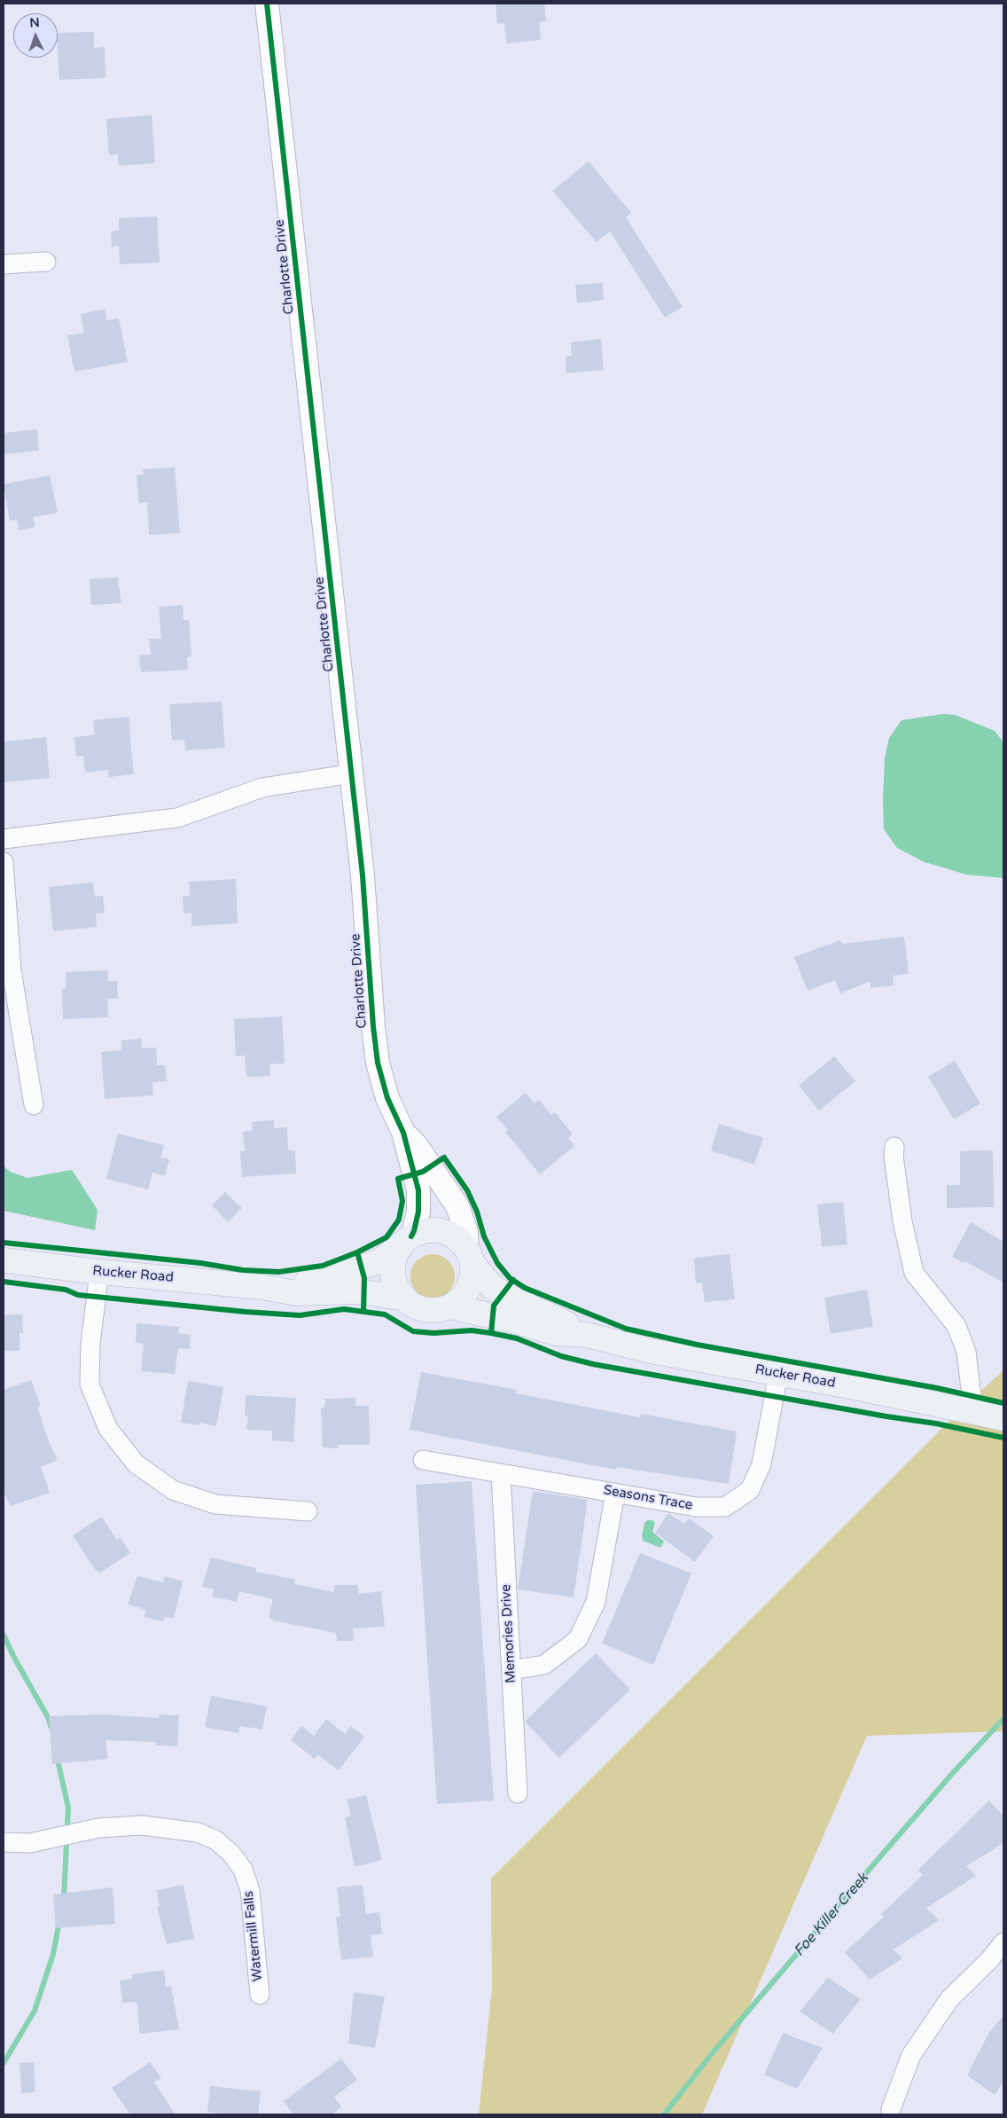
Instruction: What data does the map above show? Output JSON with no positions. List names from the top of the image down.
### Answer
{
  "streets": {
    "main road": ["Rucker Road"],
    "street": [
      "Charlotte Drive",
      "Seasons Trace",
      "Memories Drive",
      "Watermill Falls"
    ]
  },
  "crossings": [
    ["Charlotte Drive", "Rucker Road"],
    ["Rucker Road", "Seasons Trace"],
    ["Seasons Trace", "Memories Drive"]
  ],
  "water": ["Foe Killer Creek"],
  "north": "top"
}
